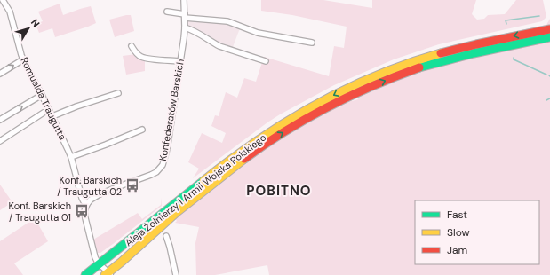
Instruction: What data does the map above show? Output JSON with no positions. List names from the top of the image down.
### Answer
{
  "streets": {
    "main road": ["Aleja Żołnierzy I Armii Wojska Polskiego"],
    "street": ["Romualda Traugutta", "Konfederatów Barskich"]
  },
  "crossings": [
    ["Romualda Traugutta", "Konfederatów Barskich"]
  ],
  "districts": ["POBITNO"],
  "places": {
    "bus stop": ["Konf. Barskich / Traugutta 02", "Konf. Barskich / Traugutta 01"]
  },
  "legend": ["Fast", "Slow", "Jam"],
  "north": "top right"
}
